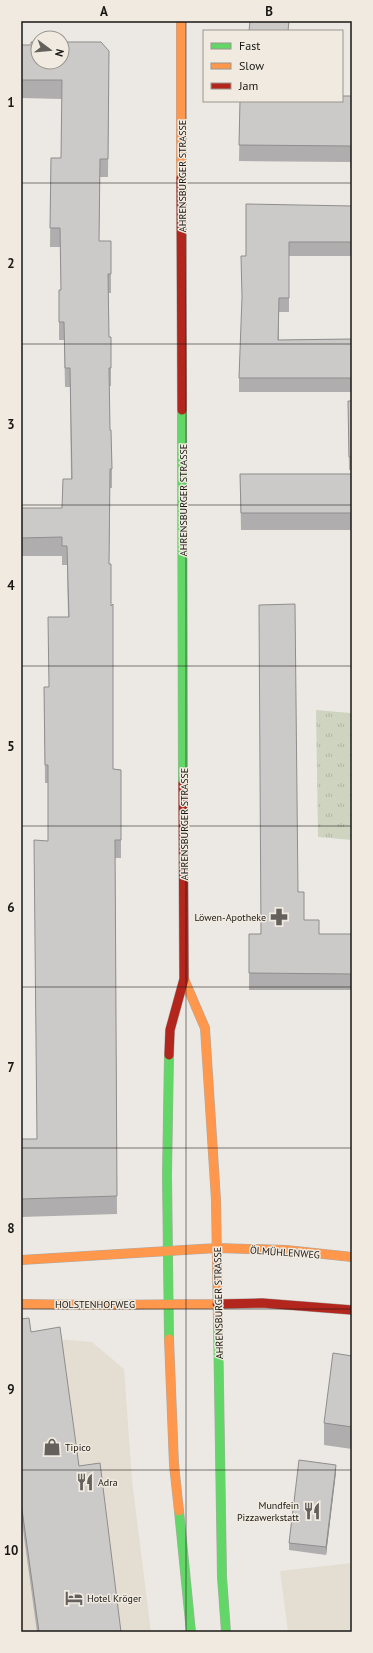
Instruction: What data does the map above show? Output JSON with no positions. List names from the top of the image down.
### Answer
{
  "streets": {
    "main road": ["AHRENSBURGER STRASSE", "ÖLMÜHLENWEG", "HOLSTENHOFWEG"]
  },
  "crossings": [
    ["AHRENSBURGER STRASSE", "ÖLMÜHLENWEG"],
    ["AHRENSBURGER STRASSE", "HOLSTENHOFWEG"]
  ],
  "places": {
    "pharmacy": ["Löwen-Apotheke"],
    "shop": ["Tipico"],
    "restaurant": ["Adra", "Mundfein Pizzawerkstatt"],
    "hotel": ["Hotel Kröger"]
  },
  "legend": ["Fast", "Slow", "Jam"],
  "north": "right",
  "grid": {
    "columns": ["A", "B"],
    "rows": [
      "1",
      "2",
      "3",
      "4",
      "5",
      "6",
      "7",
      "8",
      "9",
      "10"
    ]
  }
}
